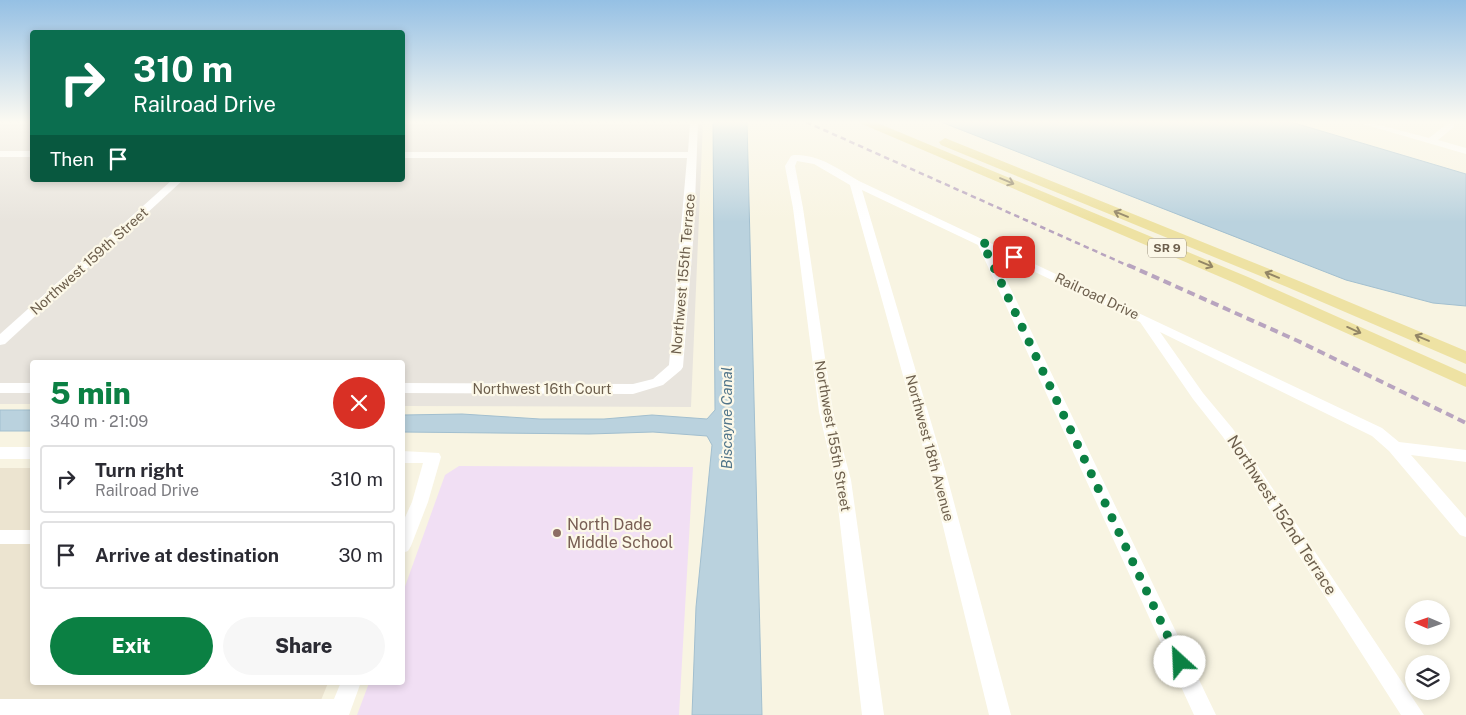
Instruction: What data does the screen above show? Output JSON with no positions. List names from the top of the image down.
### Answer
{
  "streets": {
    "main road": ["SR 9"],
    "street": [
      "Northwest 159th Street",
      "Northwest 155th Terrace",
      "Railroad Drive",
      "Northwest 16th Court",
      "Northwest 155th Street",
      "Northwest 18th Avenue",
      "Northwest 152nd Terrace"
    ]
  },
  "crossings": [
    ["Northwest 155th Terrace", "Northwest 16th Court"],
    ["Railroad Drive", "Northwest 155th Street"],
    ["Railroad Drive", "Northwest 18th Avenue"],
    ["Railroad Drive", "Northwest 152nd Terrace"]
  ],
  "water": ["Biscayne Canal"],
  "places": ["North Dade Middle School"],
  "north": "left",
  "page": {
    "turn": ["310 m", "Railroad Drive"],
    "then": "Then",
    "heading": ["5 min", "340 m · 21:09"],
    "list": [
      {
        "name": "Turn right",
        "note": "Railroad Drive",
        "value": "310 m"
      },
      {
        "name": "Arrive at destination",
        "value": "30 m"
      }
    ],
    "buttons": ["Exit", "Share"]
  }
}
